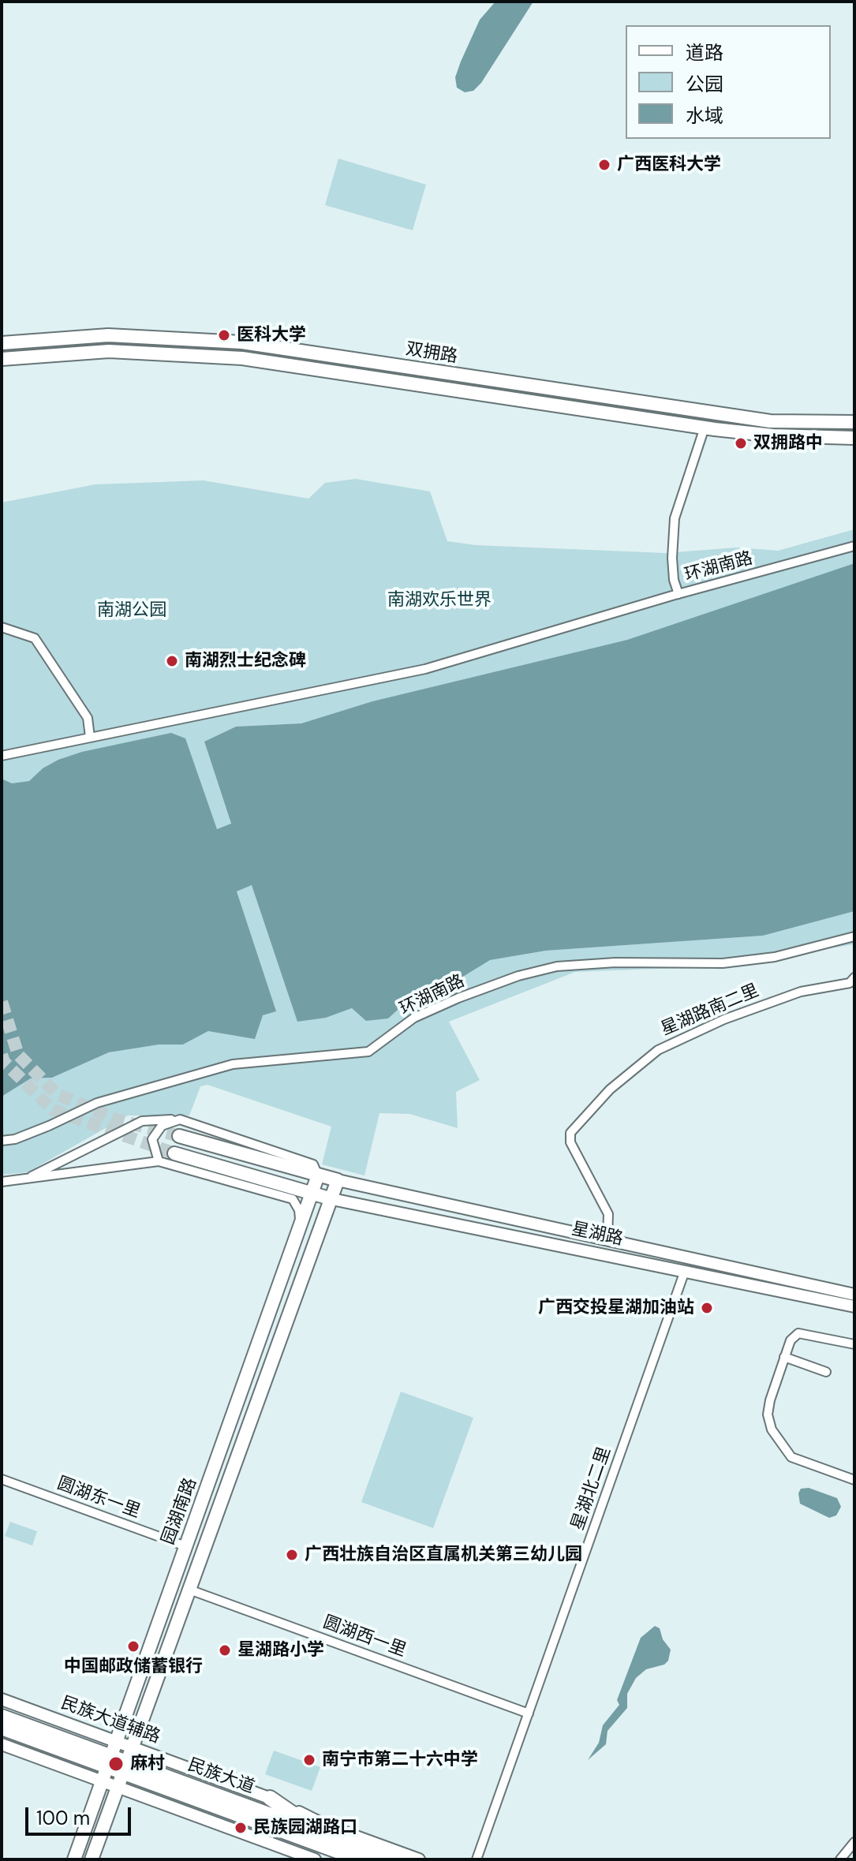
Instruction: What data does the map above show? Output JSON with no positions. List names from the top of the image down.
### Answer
{
  "streets": {
    "highway": ["民族大道"],
    "main road": [
      "双拥路",
      "星湖路",
      "园湖南路",
      "民族大道辅路"
    ],
    "street": [
      "环湖南路",
      "星湖路南二里",
      "星湖北二里",
      "圆湖东一里",
      "圆湖西一里"
    ]
  },
  "crossings": [
    ["星湖路南二里", "星湖路"],
    ["星湖路", "星湖北二里"],
    ["星湖路", "园湖南路"],
    ["星湖北二里", "圆湖西一里"],
    ["圆湖东一里", "园湖南路"],
    ["园湖南路", "圆湖西一里"],
    ["园湖南路", "民族大道辅路"],
    ["园湖南路", "民族大道"]
  ],
  "parks": ["南湖欢乐世界", "南湖公园"],
  "places": [
    "广西医科大学",
    "医科大学",
    "双拥路中",
    "南湖烈士纪念碑",
    "广西交投星湖加油站",
    "广西壮族自治区直属机关第三幼儿园",
    "中国邮政储蓄银行",
    "星湖路小学",
    "南宁市第二十六中学",
    "麻村",
    "民族园湖路口"
  ],
  "legend": ["道路", "公园", "水域"],
  "scale_bar": "100 m"
}
